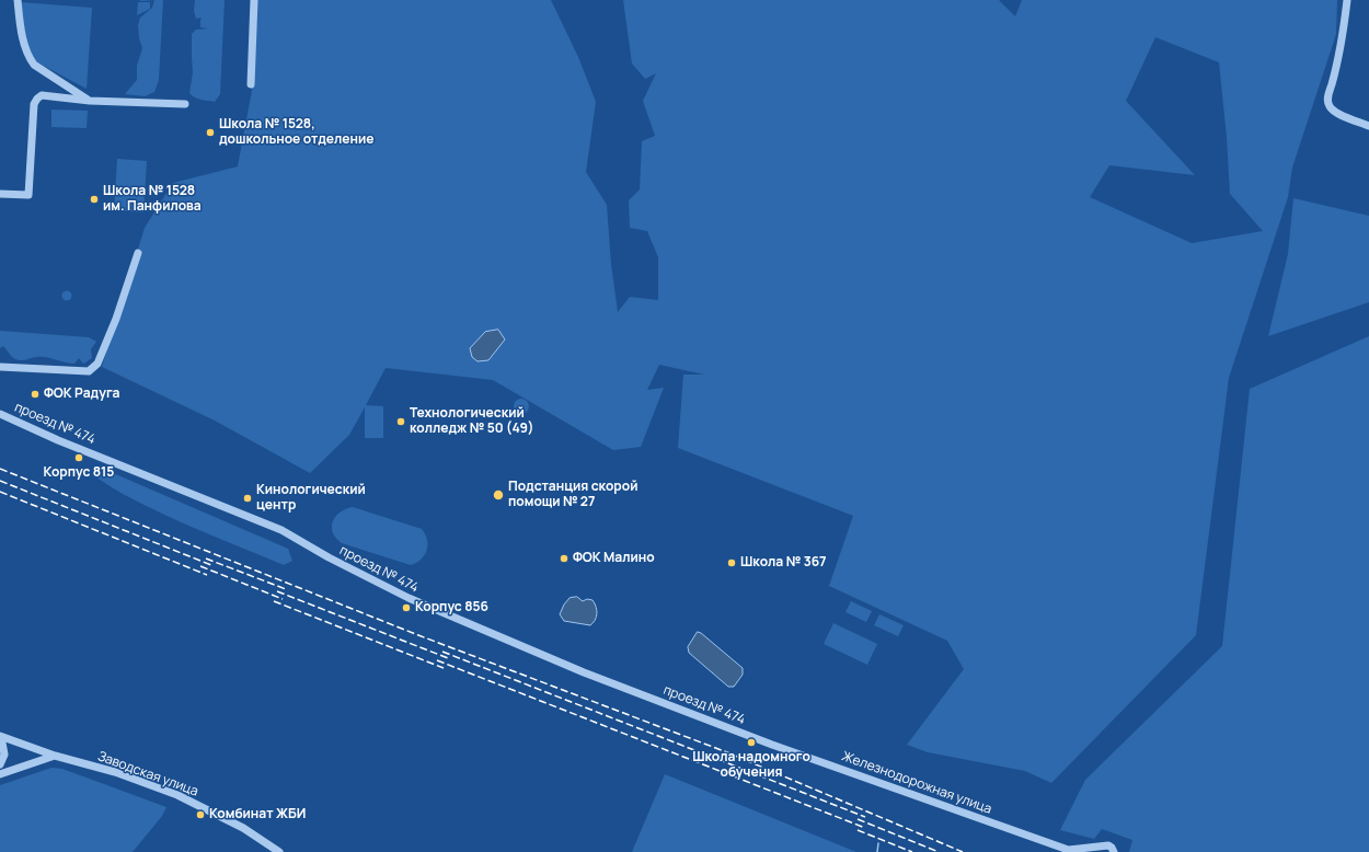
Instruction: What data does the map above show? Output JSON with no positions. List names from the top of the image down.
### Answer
{
  "streets": {
    "street": ["проезд № 474", "Заводская улица", "Железнодорожная улица"]
  },
  "crossings": [
    ["проезд № 474", "Железнодорожная улица"]
  ],
  "places": [
    "Школа № 1528, дошкольное отделение",
    "Школа № 1528 им. Панфилова",
    "ФОК Радуга",
    "Технологический колледж № 50 (49)",
    "Корпус 815",
    "Подстанция скорой помощи № 27",
    "Кинологический центр",
    "ФОК Малино",
    "Школа № 367",
    "Корпус 856",
    "Школа надомного обучения",
    "Комбинат ЖБИ"
  ]
}
